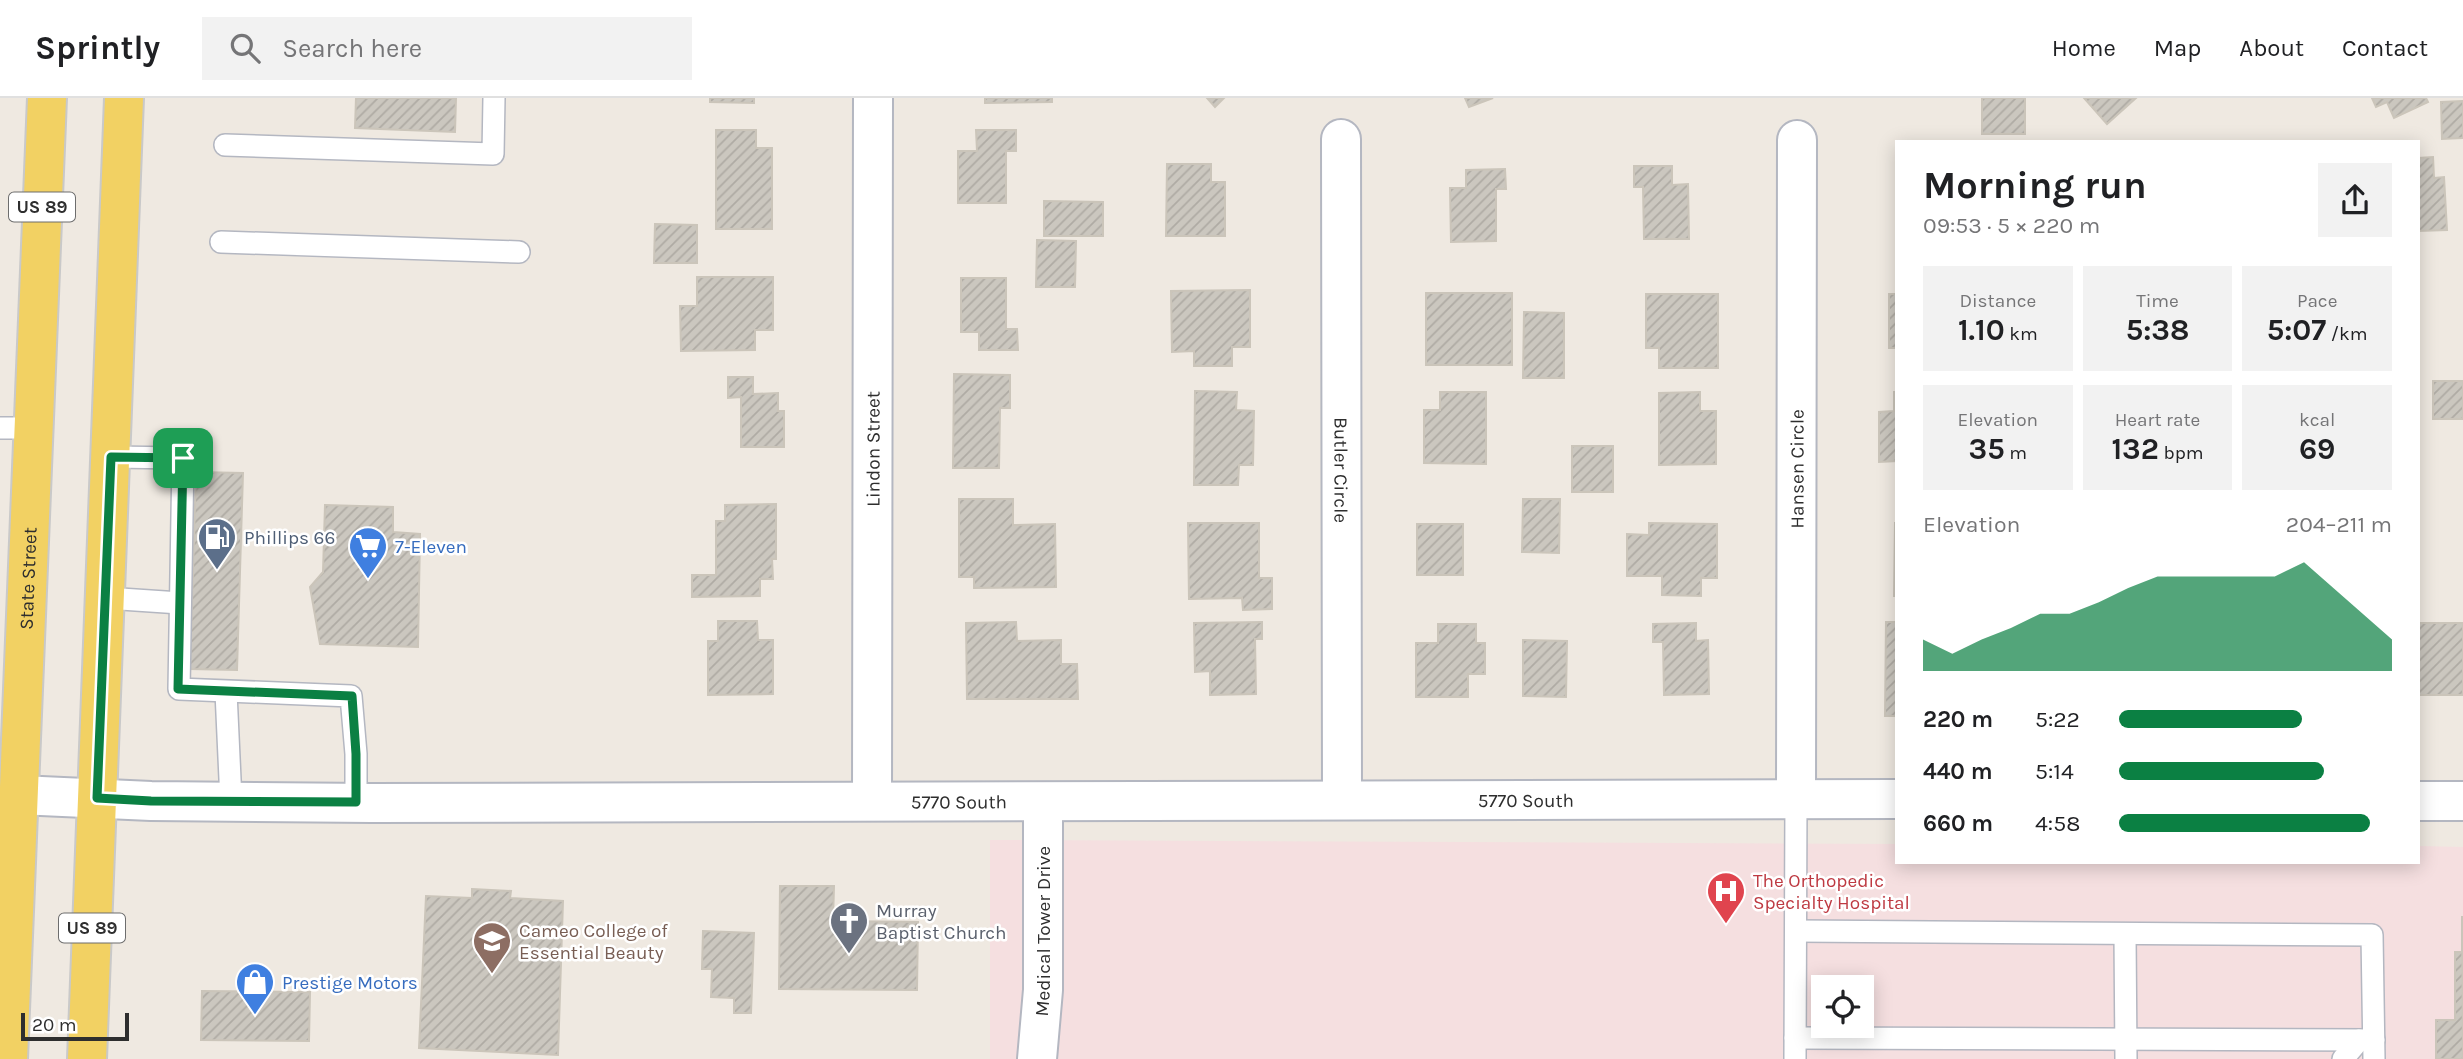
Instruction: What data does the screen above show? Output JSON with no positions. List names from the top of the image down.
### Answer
{
  "streets": {
    "main road": ["US 89", "State Street"],
    "street": [
      "Lindon Street",
      "Butler Circle",
      "Hansen Circle",
      "5770 South",
      "Medical Tower Drive"
    ]
  },
  "crossings": [
    ["US 89", "5770 South"],
    ["Lindon Street", "5770 South"],
    ["Butler Circle", "5770 South"],
    ["Hansen Circle", "5770 South"],
    ["State Street", "5770 South"],
    ["5770 South", "Medical Tower Drive"]
  ],
  "places": {
    "fuel station": ["Phillips 66"],
    "supermarket": ["7-Eleven"],
    "hospital": ["The Orthopedic Specialty Hospital"],
    "church": ["Murray Baptist Church"],
    "school or university": ["Cameo College of Essential Beauty"],
    "shop": ["Prestige Motors"]
  },
  "scale_bar": "20 m",
  "page": {
    "header": "Sprintly",
    "search": "Search here",
    "nav": [
      "Home",
      "Map",
      "About",
      "Contact"
    ],
    "heading": ["Morning run", "09:53 · 5 × 220 m"],
    "stats": [
      ["Distance", "1.10 km"],
      ["Time", "5:38"],
      ["Pace", "5:07 /km"],
      ["Elevation", "35 m"],
      ["Heart rate", "132 bpm"],
      ["kcal", "69"]
    ],
    "chart": ["Elevation", "204–211 m"],
    "list": [
      {
        "name": "220 m",
        "note": "5:22"
      },
      {
        "name": "440 m",
        "note": "5:14"
      },
      {
        "name": "660 m",
        "note": "4:58"
      }
    ],
    "scale": "20 m"
  }
}
